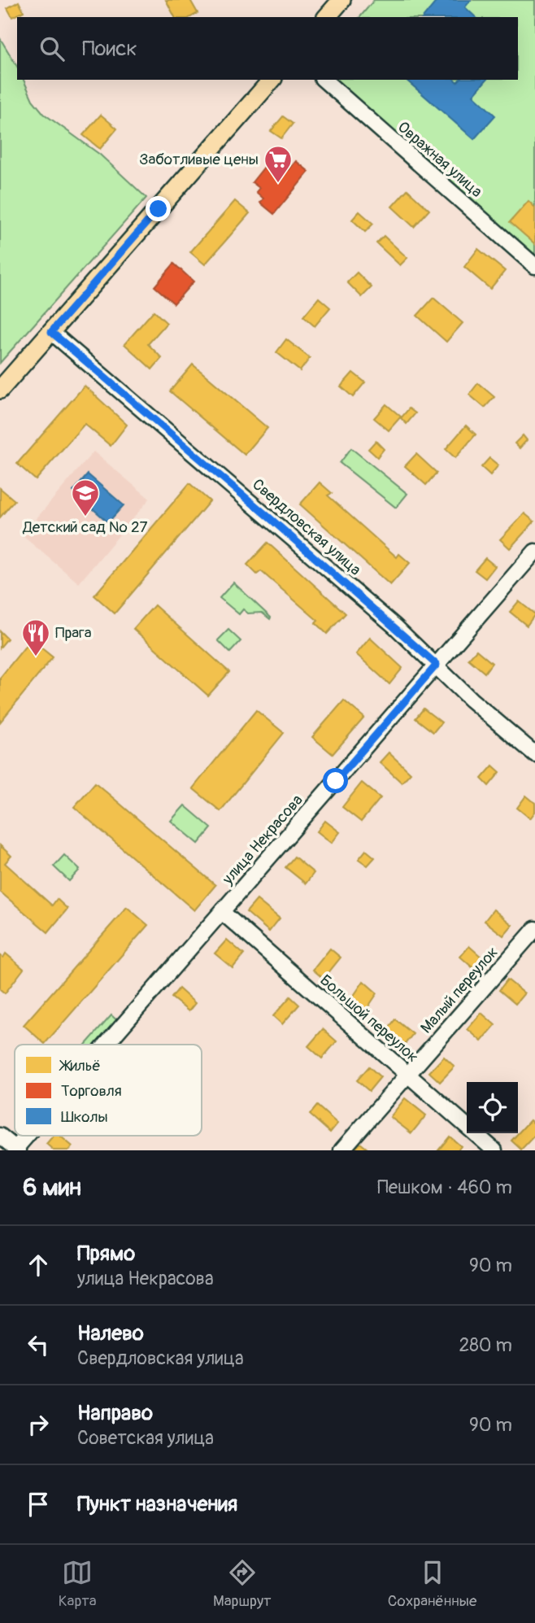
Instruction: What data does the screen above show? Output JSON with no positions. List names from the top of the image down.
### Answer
{
  "streets": {
    "street": [
      "Овражная улица",
      "Свердловская улица",
      "улица Некрасова",
      "Малый переулок",
      "Большой переулок"
    ]
  },
  "crossings": [
    ["Свердловская улица", "улица Некрасова"],
    ["улица Некрасова", "Большой переулок"],
    ["Малый переулок", "Большой переулок"]
  ],
  "places": {
    "supermarket": ["Заботливые цены"],
    "school or university": ["Детский сад № 27"],
    "restaurant": ["Прага"]
  },
  "legend": ["Жильё", "Торговля", "Школы"],
  "page": {
    "search": "Поиск",
    "heading": ["6 мин", "Пешком · 460 m"],
    "list": [
      ["Прямо", "улица Некрасова", "90 m"],
      ["Налево", "Свердловская улица", "280 m"],
      ["Направо", "Советская улица", "90 m"],
      "Пункт назначения"
    ],
    "nav": ["Карта", "Маршрут", "Сохранённые"]
  }
}
